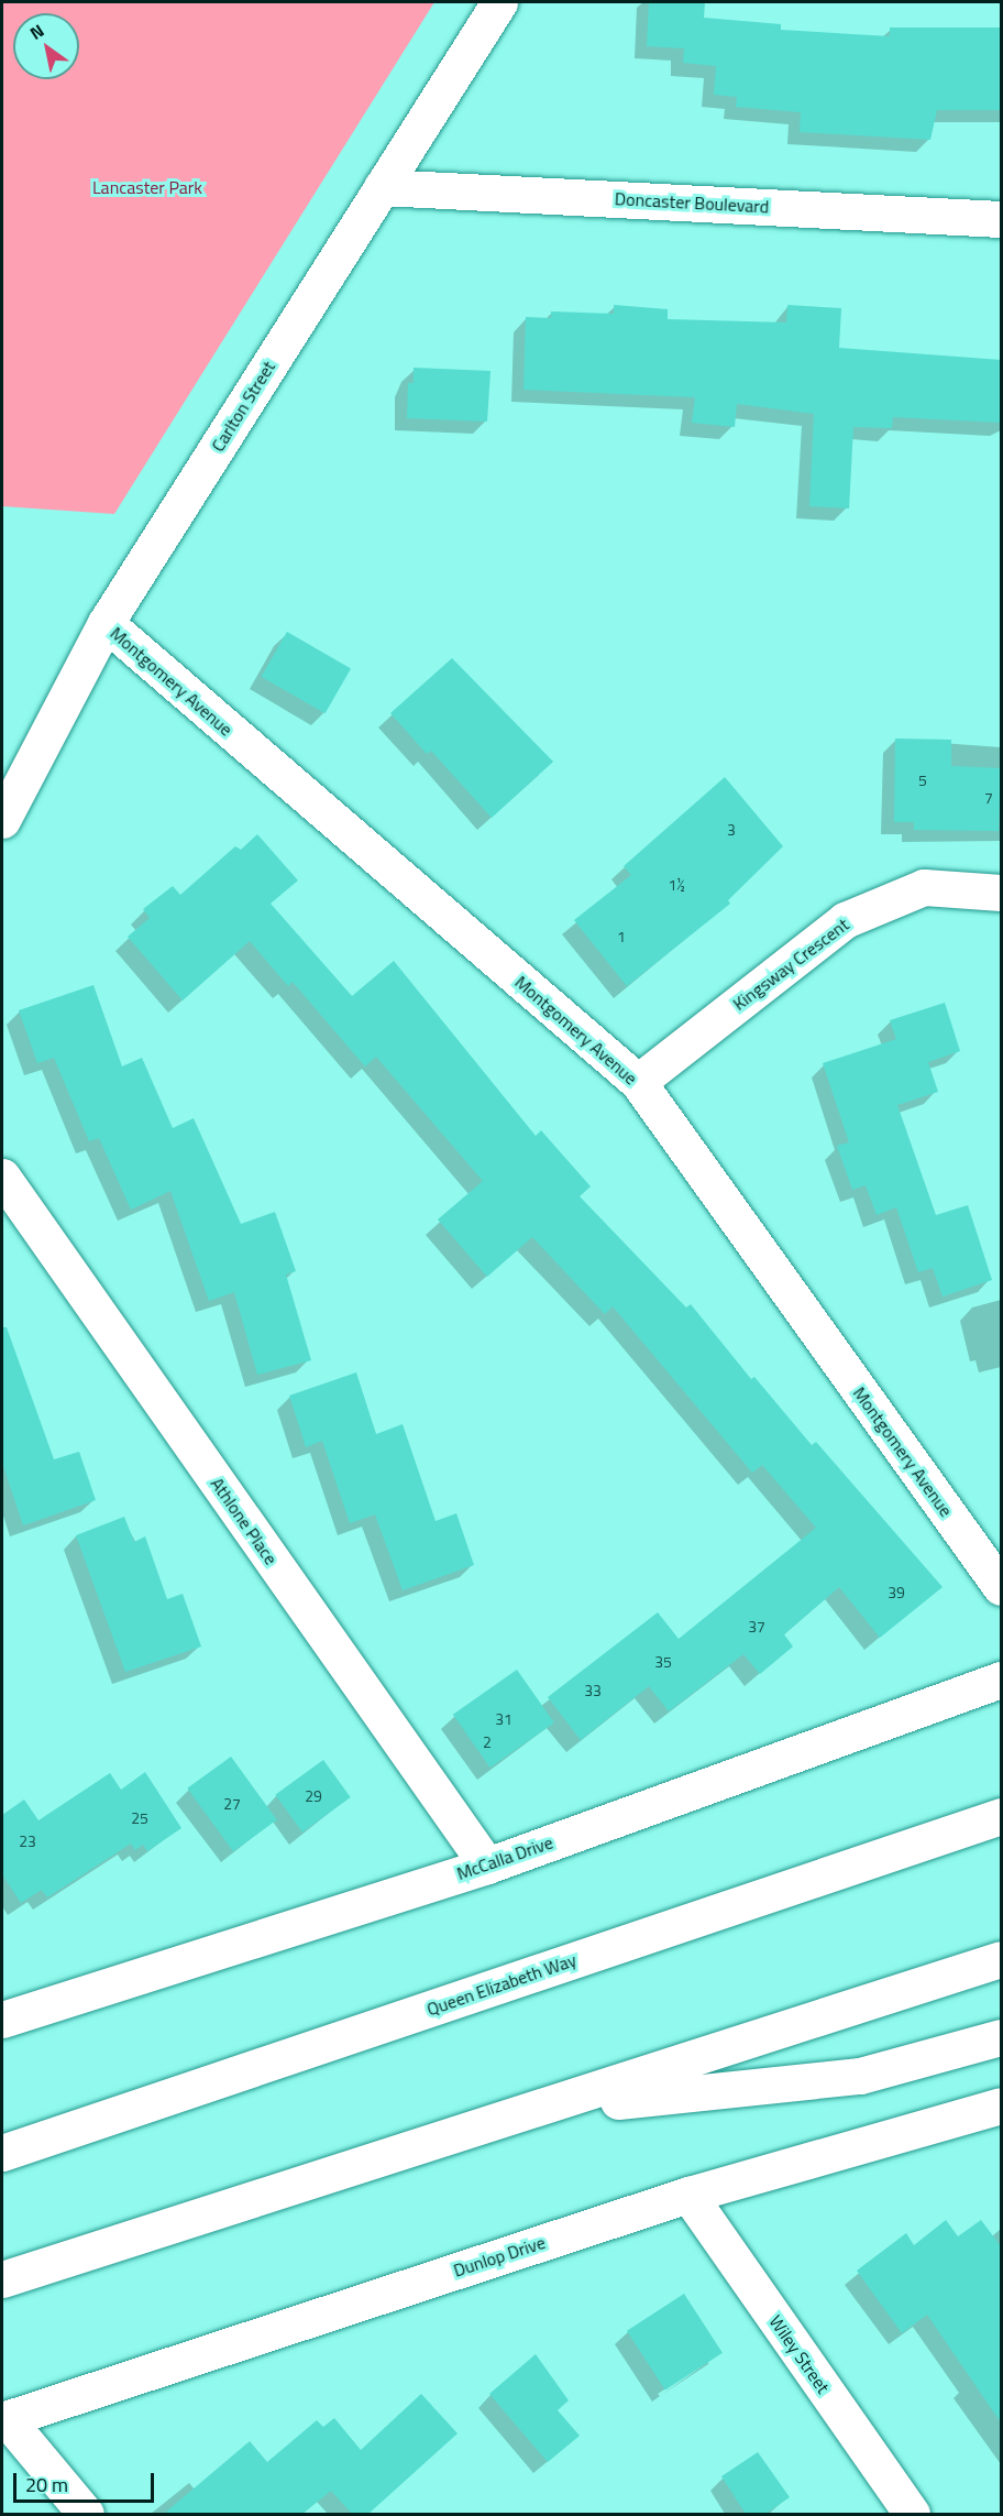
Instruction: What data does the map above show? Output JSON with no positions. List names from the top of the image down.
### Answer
{
  "streets": {
    "main road": [
      "Doncaster Boulevard",
      "Carlton Street",
      "Montgomery Avenue",
      "Kingsway Crescent",
      "Athlone Place",
      "McCalla Drive",
      "Queen Elizabeth Way",
      "Dunlop Drive",
      "Wiley Street"
    ]
  },
  "crossings": [
    ["Doncaster Boulevard", "Carlton Street"],
    ["Carlton Street", "Montgomery Avenue"],
    ["Montgomery Avenue", "Kingsway Crescent"],
    ["Athlone Place", "McCalla Drive"],
    ["Dunlop Drive", "Wiley Street"]
  ],
  "parks": ["Lancaster Park"],
  "house_numbers": [
    "5",
    "7",
    "3",
    "1½",
    "1",
    "39",
    "37",
    "35",
    "33",
    "31",
    "2",
    "29",
    "27",
    "25",
    "23"
  ],
  "scale_bar": "20 m",
  "north": "top left"
}
